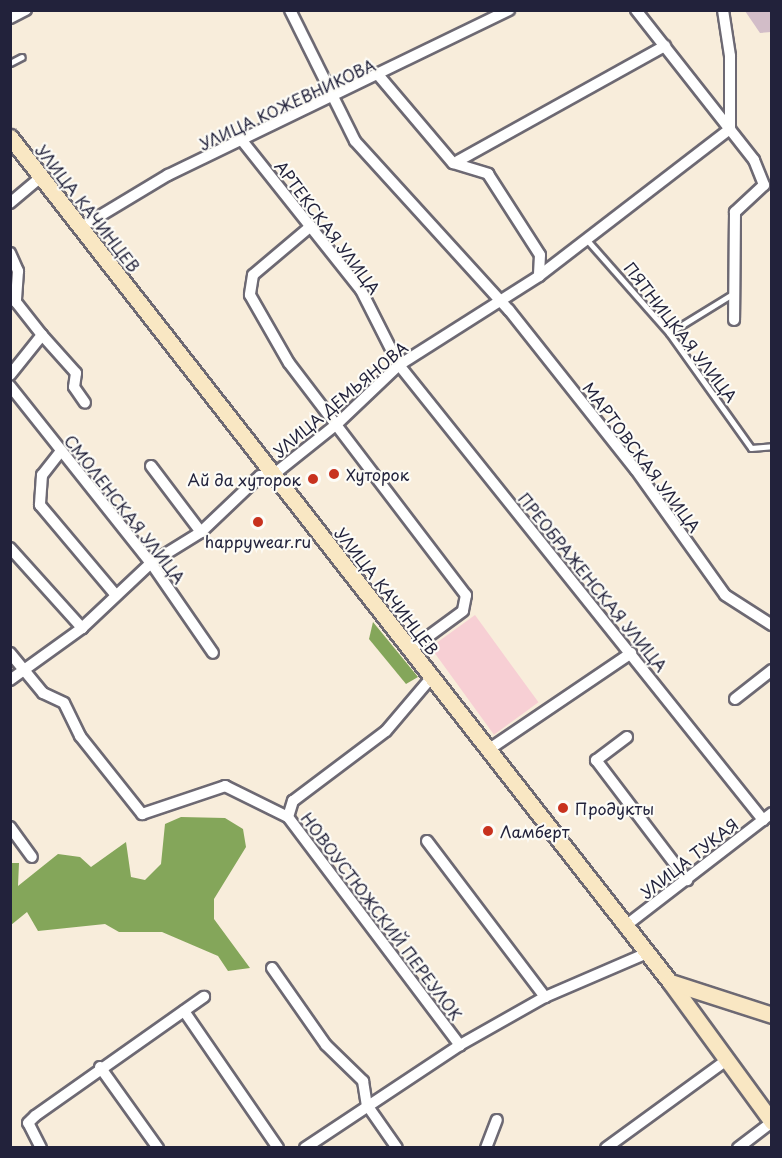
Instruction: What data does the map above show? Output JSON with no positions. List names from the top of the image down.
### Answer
{
  "streets": {
    "main road": ["УЛИЦА КАЧИНЦЕВ"],
    "street": [
      "УЛИЦА КОЖЕВНИКОВА",
      "АРТЕКСКАЯ УЛИЦА",
      "УЛИЦА ДЕМЬЯНОВА",
      "МАРТОВСКАЯ УЛИЦА",
      "СМОЛЕНСКАЯ УЛИЦА",
      "ПРЕОБРАЖЕНСКАЯ УЛИЦА",
      "УЛИЦА ТУКАЯ",
      "НОВОУСТЮЖСКИЙ ПЕРЕУЛОК"
    ],
    "lane": ["ПЯТНИЦКАЯ УЛИЦА"]
  },
  "crossings": [
    ["УЛИЦА КОЖЕВНИКОВА", "УЛИЦА КАЧИНЦЕВ"],
    ["УЛИЦА КОЖЕВНИКОВА", "АРТЕКСКАЯ УЛИЦА"],
    ["УЛИЦА КОЖЕВНИКОВА", "МАРТОВСКАЯ УЛИЦА"],
    ["УЛИЦА КАЧИНЦЕВ", "УЛИЦА ДЕМЬЯНОВА"],
    ["УЛИЦА КАЧИНЦЕВ", "УЛИЦА ТУКАЯ"],
    ["АРТЕКСКАЯ УЛИЦА", "УЛИЦА ДЕМЬЯНОВА"],
    ["АРТЕКСКАЯ УЛИЦА", "ПРЕОБРАЖЕНСКАЯ УЛИЦА"],
    ["ПЯТНИЦКАЯ УЛИЦА", "УЛИЦА ДЕМЬЯНОВА"],
    ["УЛИЦА ДЕМЬЯНОВА", "МАРТОВСКАЯ УЛИЦА"],
    ["УЛИЦА ДЕМЬЯНОВА", "СМОЛЕНСКАЯ УЛИЦА"],
    ["УЛИЦА ДЕМЬЯНОВА", "ПРЕОБРАЖЕНСКАЯ УЛИЦА"],
    ["УЛИЦА ДЕМЬЯНОВА", "НОВОУСТЮЖСКИЙ ПЕРЕУЛОК"],
    ["ПРЕОБРАЖЕНСКАЯ УЛИЦА", "УЛИЦА ТУКАЯ"]
  ],
  "places": [
    "Хуторок",
    "Ай да хуторок",
    "happywear.ru",
    "Продукты",
    "Ламберт"
  ]
}
